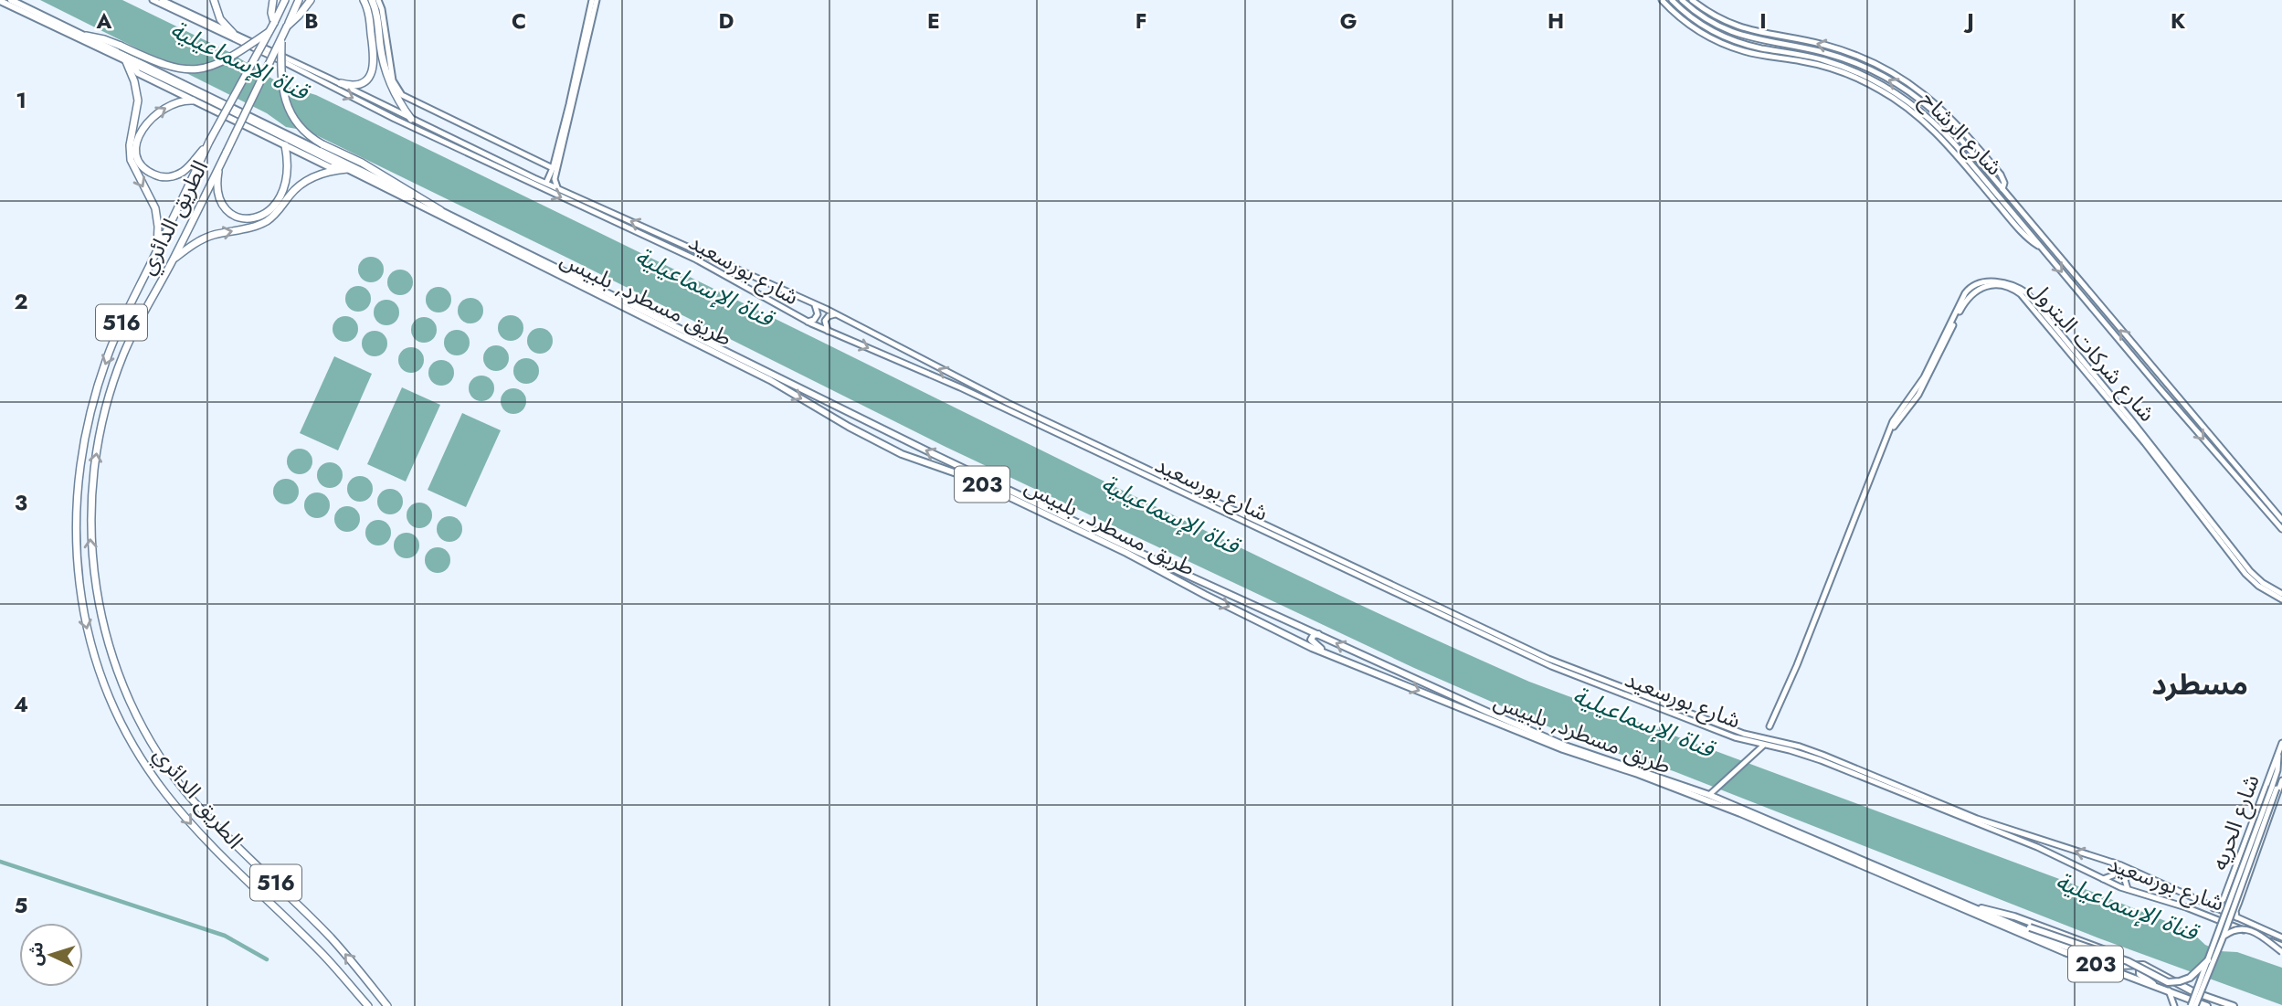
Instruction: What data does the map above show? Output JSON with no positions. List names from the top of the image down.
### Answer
{
  "streets": {
    "highway": ["الطريق الدائري", "516"],
    "main road": [
      "شارع الرشاح",
      "شارع بورسعيد",
      "طريق مسطرد, بلبيس",
      "شارع شركات البترول",
      "203",
      "شارع الحريه"
    ]
  },
  "crossings": [
    ["شارع بورسعيد", "شارع الحريه"],
    ["طريق مسطرد, بلبيس", "203"]
  ],
  "districts": ["مسطرد"],
  "water": ["قناة الإسماعيلية"],
  "north": "left",
  "grid": {
    "columns": [
      "A",
      "B",
      "C",
      "D",
      "E",
      "F",
      "G",
      "H",
      "I",
      "J",
      "K"
    ],
    "rows": [
      "1",
      "2",
      "3",
      "4",
      "5"
    ]
  }
}
